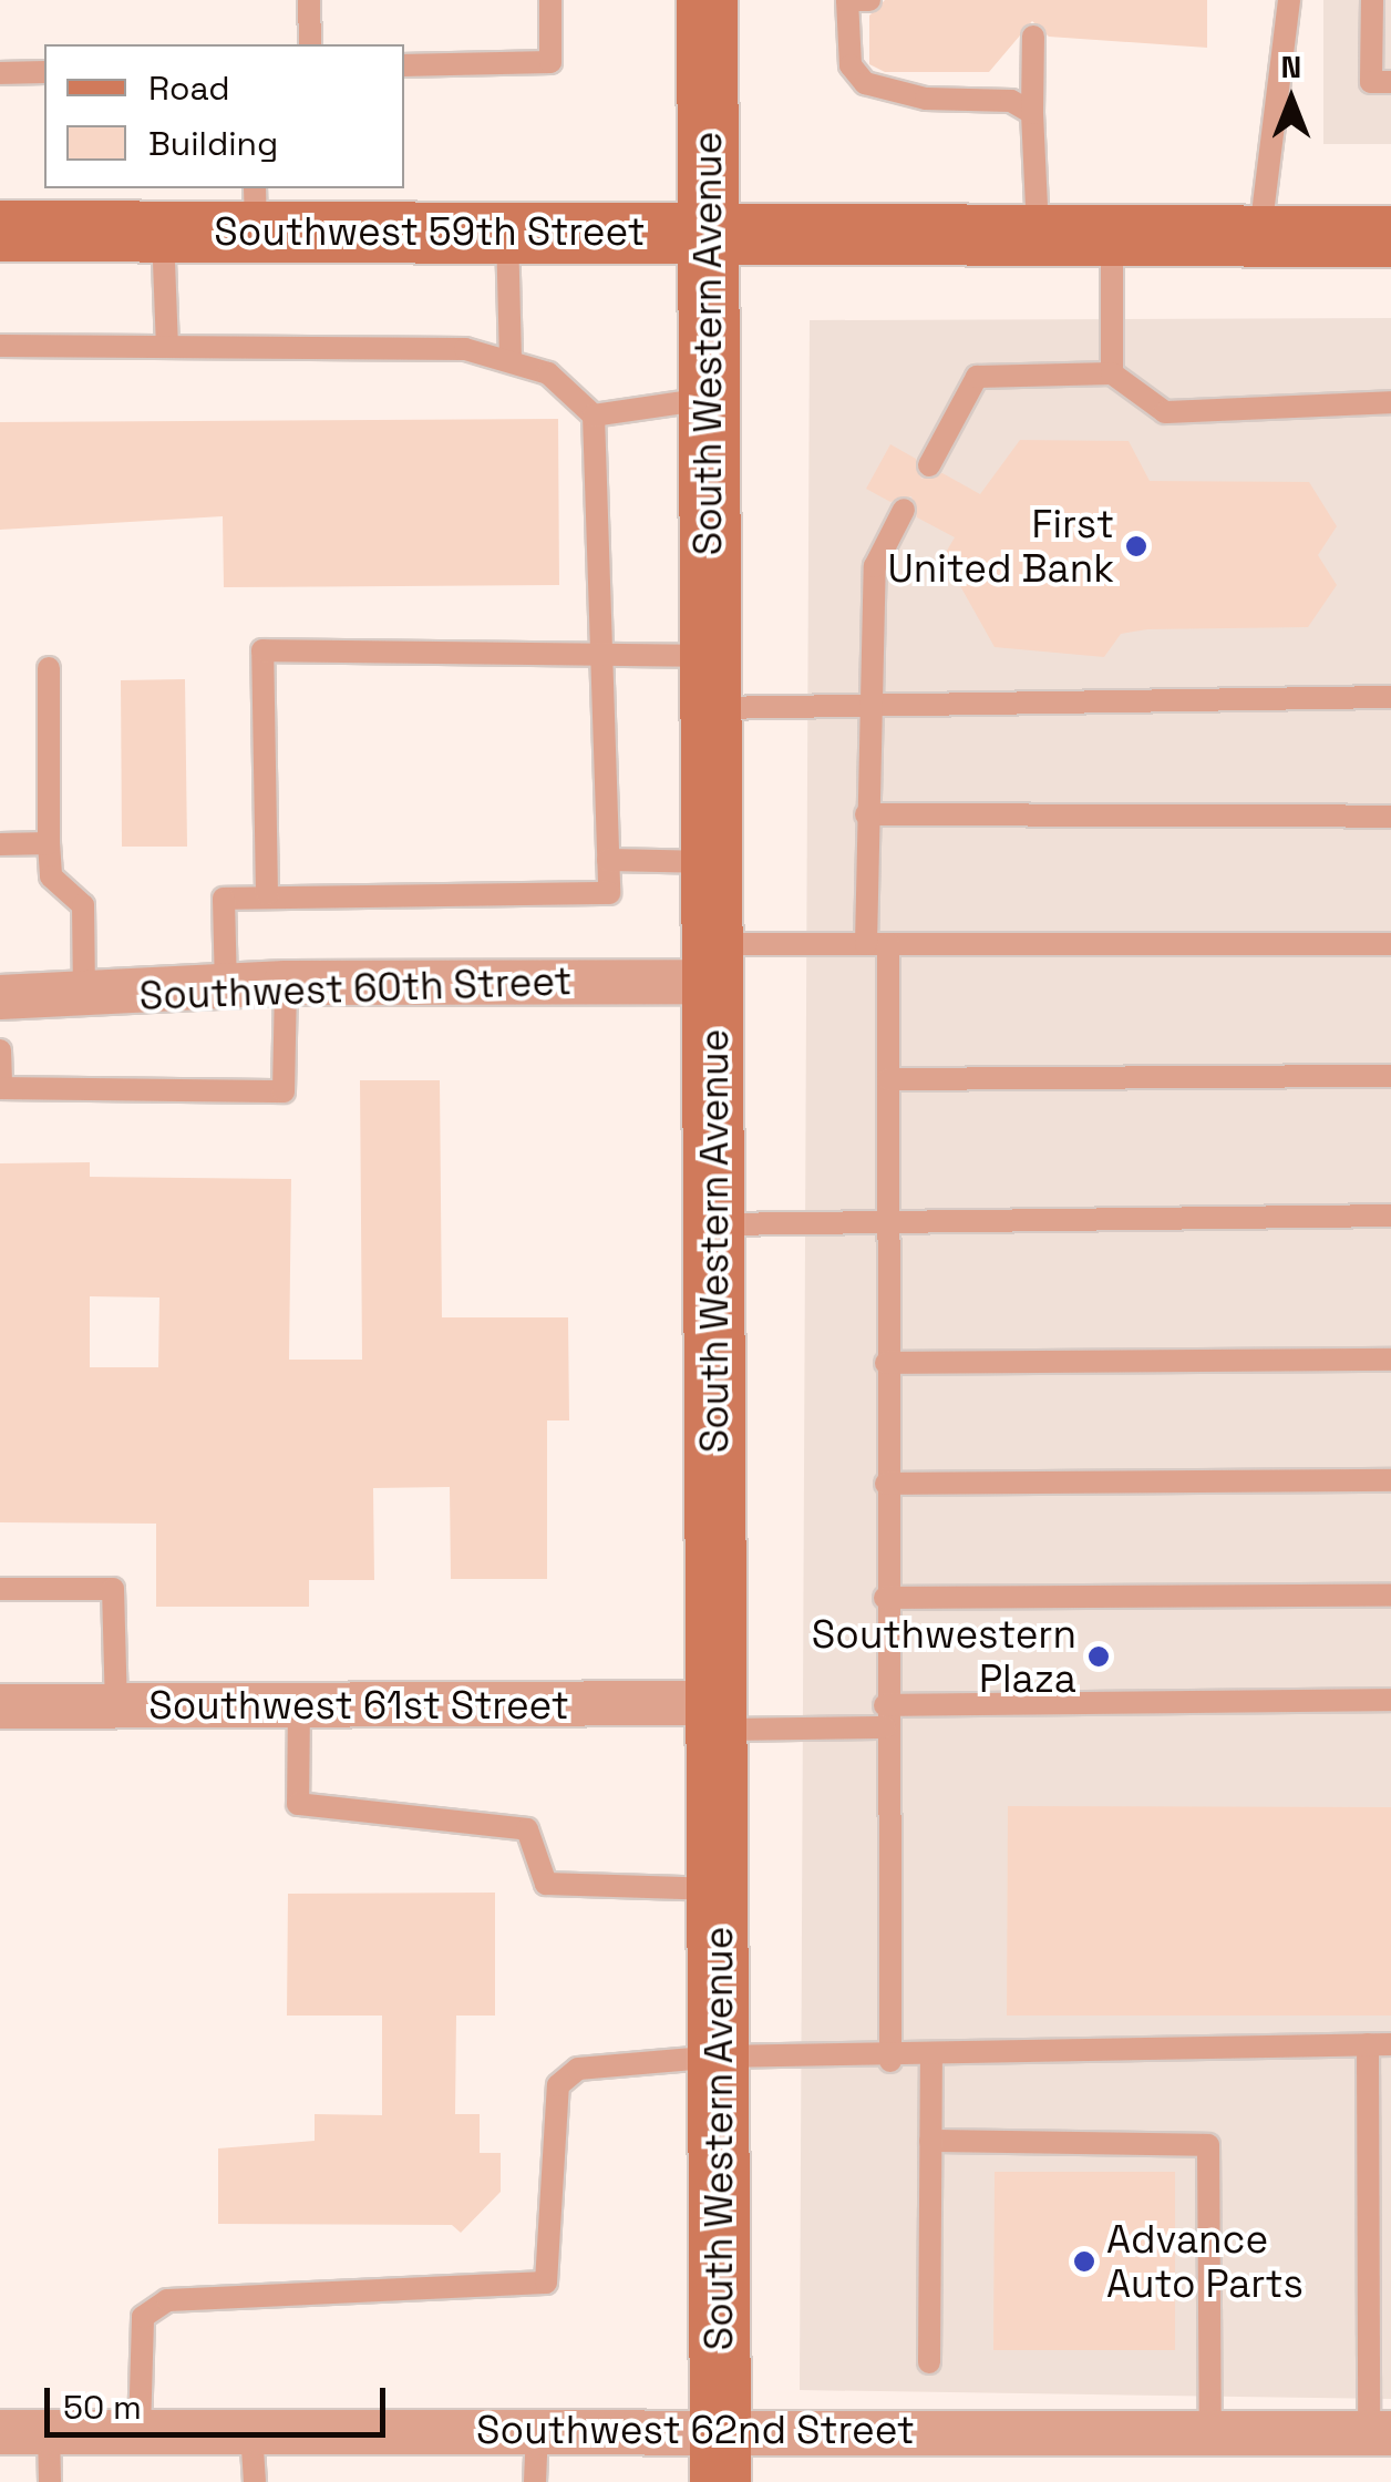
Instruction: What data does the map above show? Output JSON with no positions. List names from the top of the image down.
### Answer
{
  "streets": {
    "main road": ["Southwest 59th Street", "South Western Avenue"],
    "street": ["Southwest 60th Street", "Southwest 61st Street", "Southwest 62nd Street"]
  },
  "crossings": [
    ["Southwest 59th Street", "South Western Avenue"],
    ["South Western Avenue", "Southwest 60th Street"],
    ["South Western Avenue", "Southwest 61st Street"],
    ["South Western Avenue", "Southwest 62nd Street"]
  ],
  "places": ["First United Bank", "Southwestern Plaza", "Advance Auto Parts"],
  "legend": ["Road", "Building"],
  "scale_bar": "50 m",
  "north": "top"
}
